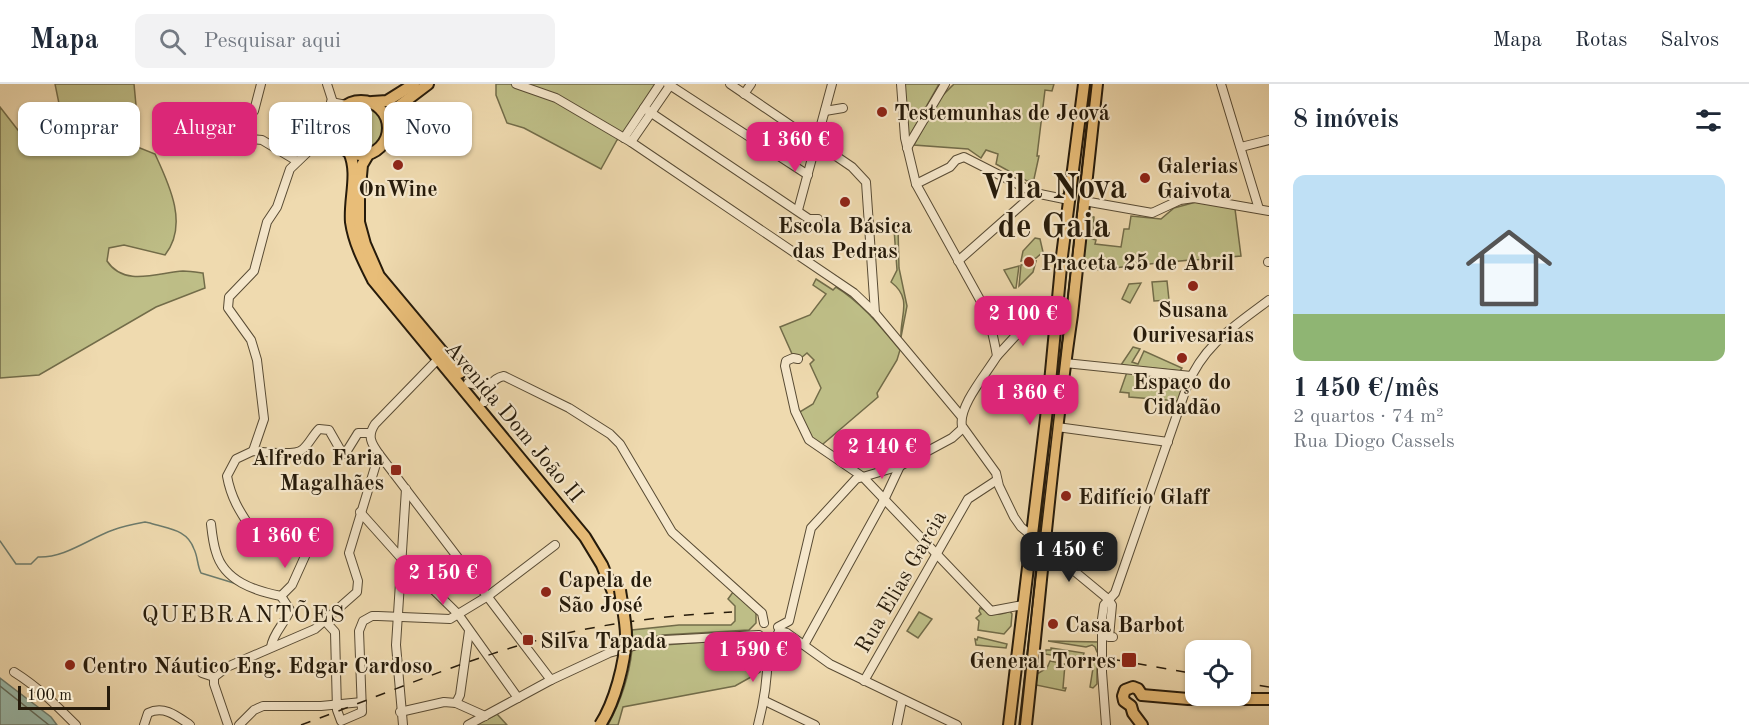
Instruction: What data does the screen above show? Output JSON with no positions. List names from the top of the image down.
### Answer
{
  "streets": {
    "main road": ["Avenida Dom João II"],
    "street": ["Rua Elias Garcia"]
  },
  "districts": ["Vila Nova de Gaia", "QUEBRANTÕES"],
  "places": {
    "other": [
      "Testemunhas de Jeová",
      "OnWine",
      "Galerias Gaivota",
      "Escola Básica das Pedras",
      "Praceta 25 de Abril",
      "Susana Ourivesarias",
      "Espaço do Cidadão",
      "Edifício Glaff",
      "Capela de São José",
      "Casa Barbot",
      "Centro Náutico Eng. Edgar Cardoso"
    ],
    "transit": ["Alfredo Faria Magalhães", "Silva Tapada", "General Torres"]
  },
  "scale_bar": "100 m",
  "page": {
    "header": "Mapa",
    "search": "Pesquisar aqui",
    "nav": ["Mapa", "Rotas", "Salvos"],
    "heading": "8 imóveis",
    "chip": [
      "Comprar",
      "Alugar",
      "Filtros",
      "Novo"
    ],
    "price": [
      "1 360 €",
      "2 100 €",
      "1 360 €",
      "2 140 €",
      "1 360 €",
      "1 450 €",
      "2 150 €",
      "1 590 €"
    ],
    "list": [
      {
        "name": "1 450 €/mês",
        "note": "2 quartos · 74 m² · Rua Diogo Cassels"
      }
    ],
    "scale": "100 m"
  }
}
